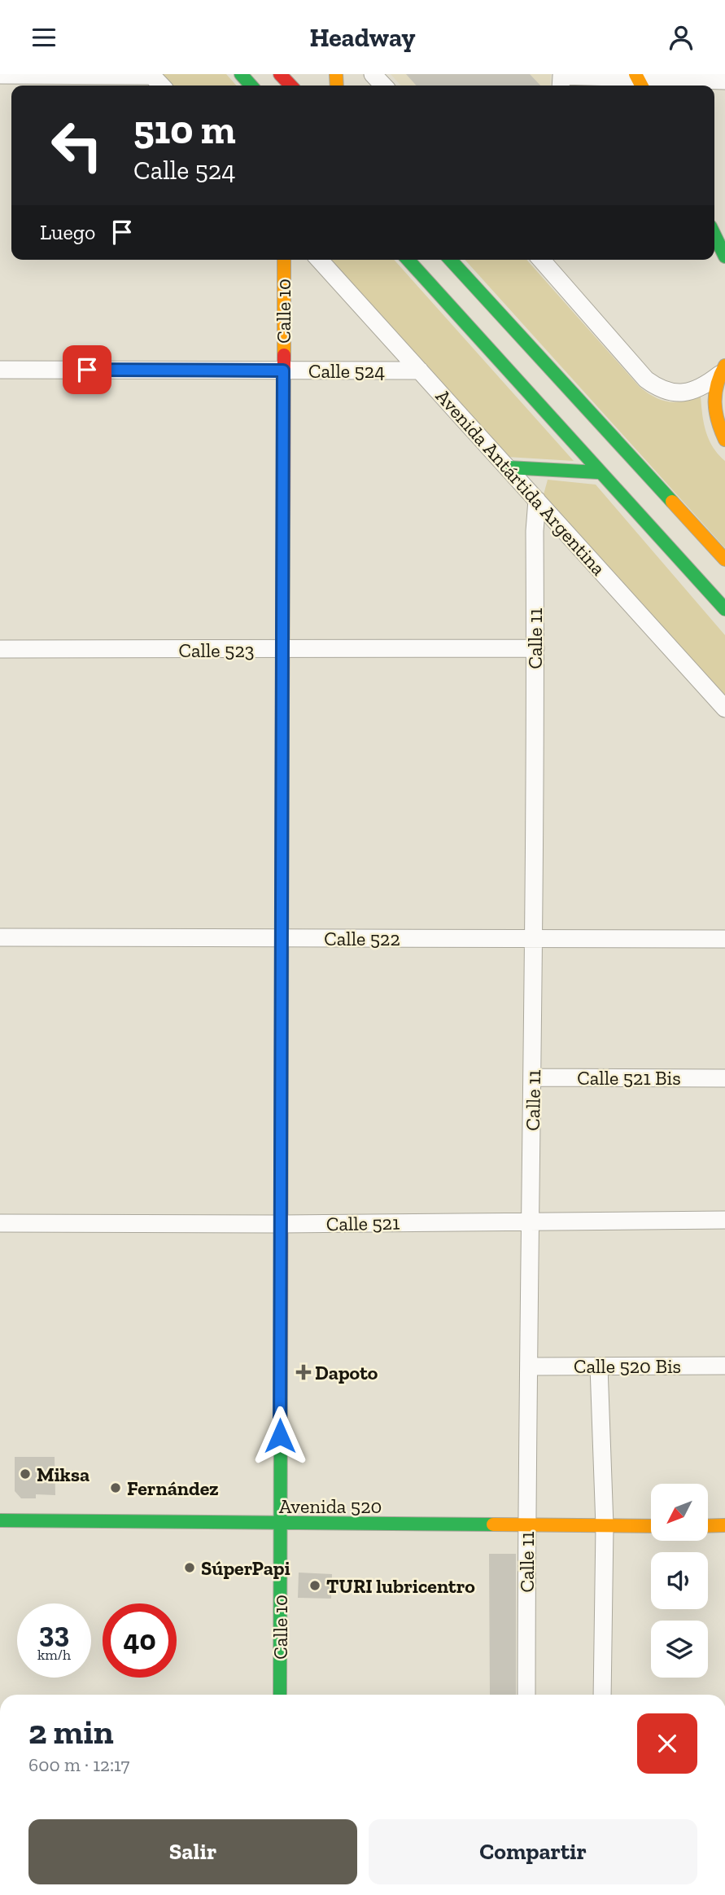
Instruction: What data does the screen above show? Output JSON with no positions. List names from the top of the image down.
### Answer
{
  "streets": {
    "main road": ["Calle 10", "Avenida 520"],
    "street": [
      "Calle 524",
      "Avenida Antártida Argentina",
      "Calle 11",
      "Calle 523",
      "Calle 522",
      "Calle 521 Bis",
      "Calle 521",
      "Calle 520 Bis"
    ]
  },
  "crossings": [
    ["Calle 10", "Calle 524"],
    ["Calle 10", "Calle 523"],
    ["Calle 10", "Calle 522"],
    ["Calle 10", "Calle 521"],
    ["Calle 10", "Avenida 520"],
    ["Calle 524", "Avenida Antártida Argentina"],
    ["Avenida Antártida Argentina", "Calle 11"],
    ["Calle 11", "Calle 523"],
    ["Calle 11", "Calle 522"],
    ["Calle 11", "Calle 521 Bis"],
    ["Calle 11", "Calle 521"],
    ["Calle 11", "Calle 520 Bis"],
    ["Calle 11", "Avenida 520"]
  ],
  "places": {
    "health": ["Dapoto"],
    "other": [
      "Miksa",
      "Fernández",
      "SúperPapi",
      "TURI lubricentro"
    ]
  },
  "north": "bottom left",
  "page": {
    "header": "Headway",
    "turn": ["510 m", "Calle 524"],
    "then": "Luego",
    "speed": "33 km/h",
    "limit": "40",
    "heading": ["2 min", "600 m · 12:17"],
    "buttons": ["Salir", "Compartir"]
  }
}
